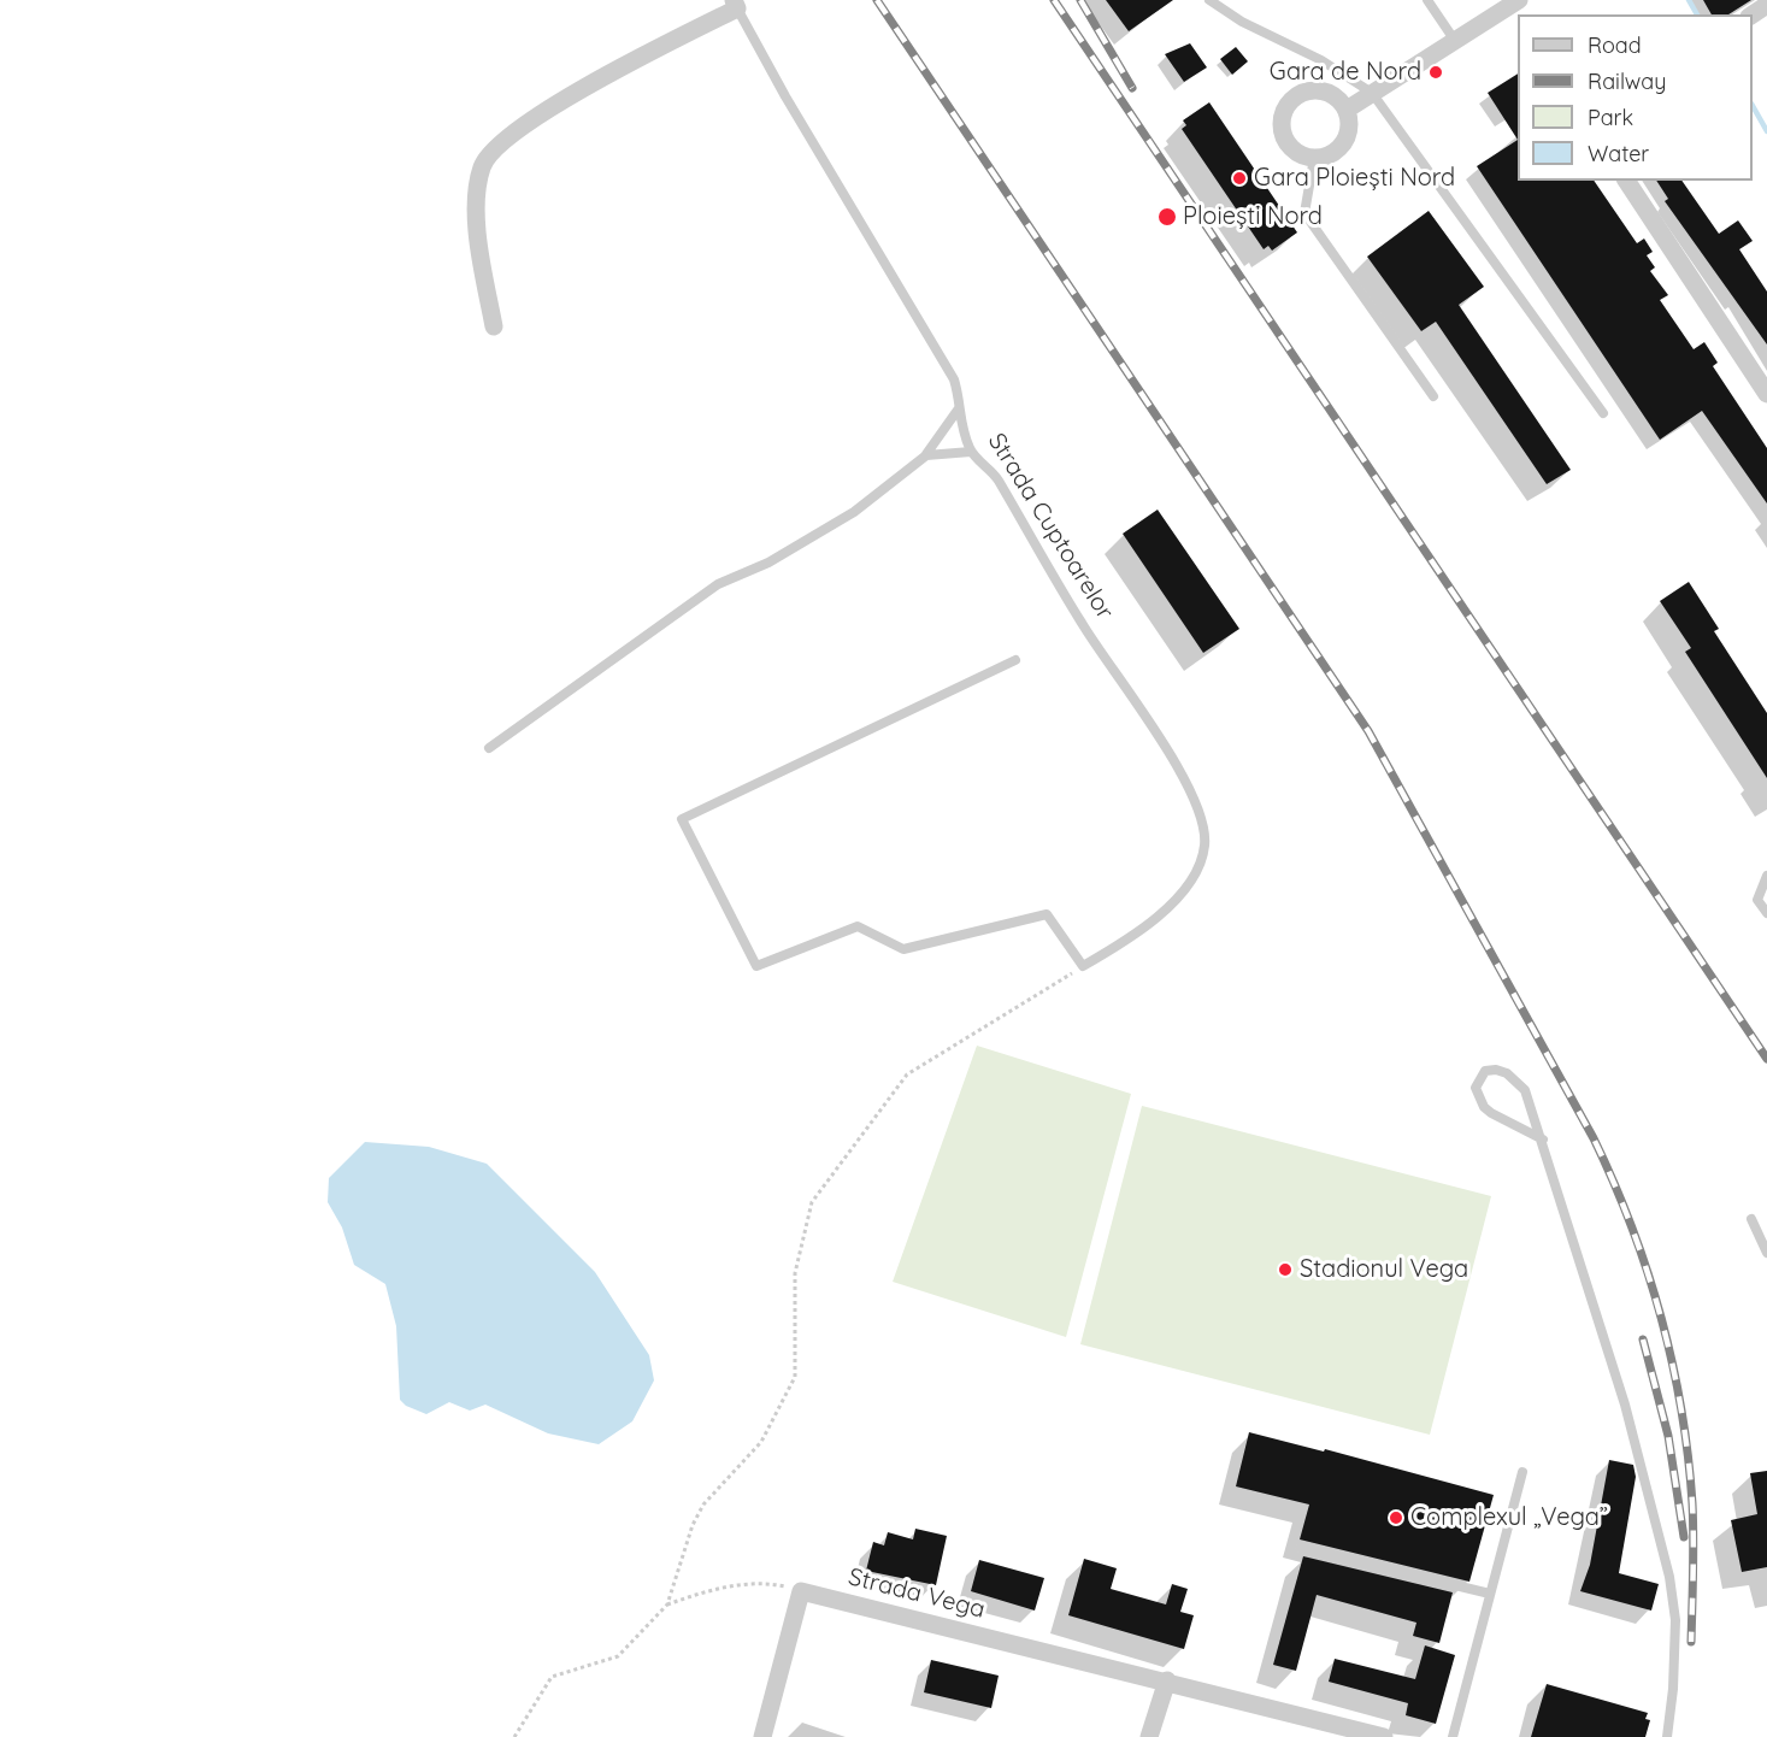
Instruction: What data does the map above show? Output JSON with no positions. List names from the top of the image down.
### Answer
{
  "streets": {
    "street": ["Strada Vega"],
    "lane": ["Strada Cuptoarelor"]
  },
  "places": [
    "Gara de Nord",
    "Gara Ploiești Nord",
    "Ploiești Nord",
    "Stadionul Vega",
    "Complexul „Vega”"
  ],
  "legend": [
    "Road",
    "Railway",
    "Park",
    "Water"
  ]
}
